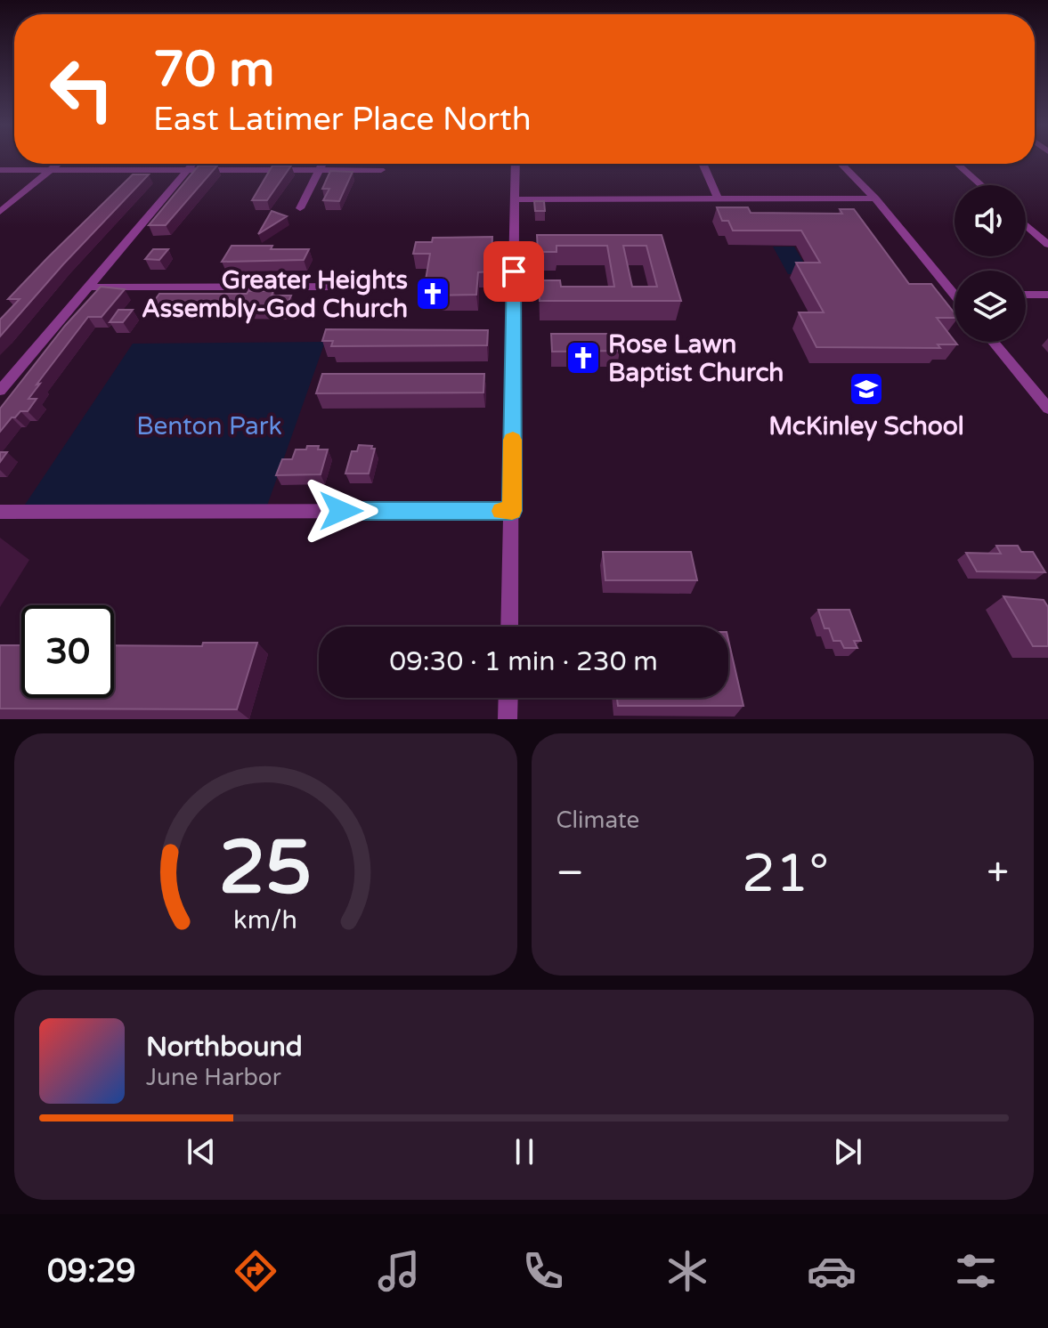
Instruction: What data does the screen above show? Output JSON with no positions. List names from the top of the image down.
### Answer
{
  "parks": ["Benton Park"],
  "places": {
    "church": ["Greater Heights Assembly-God Church", "Rose Lawn Baptist Church"],
    "school or university": ["McKinley School"]
  },
  "page": {
    "turn": ["70 m", "East Latimer Place North"],
    "limit": "30",
    "trip": "09:30 · 1 min · 230 m",
    "tile": "Climate",
    "heat": ["−", "21°", "+"],
    "song": ["Northbound", "June Harbor"],
    "tabs": "09:29",
    "gauge": ["25", "km/h"]
  }
}
